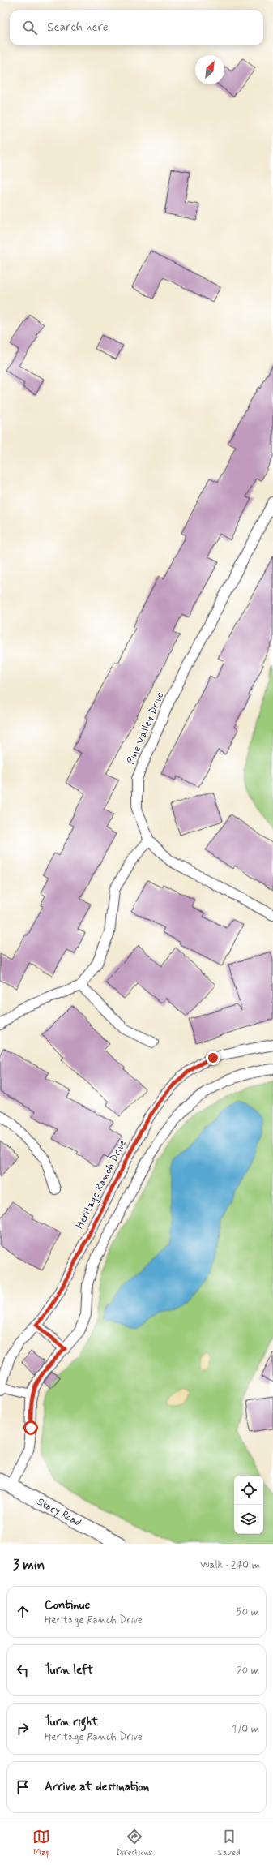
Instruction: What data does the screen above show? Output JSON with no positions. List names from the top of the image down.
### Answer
{
  "streets": {
    "main road": ["Stacy Road"],
    "street": ["Pine Valley Drive", "Heritage Ranch Drive"]
  },
  "north": "top right",
  "page": {
    "search": "Search here",
    "heading": ["3 min", "Walk · 240 m"],
    "list": [
      ["Continue", "Heritage Ranch Drive", "50 m"],
      ["Turn left", "20 m"],
      ["Turn right", "Heritage Ranch Drive", "170 m"],
      "Arrive at destination"
    ],
    "nav": ["Map", "Directions", "Saved"]
  }
}
